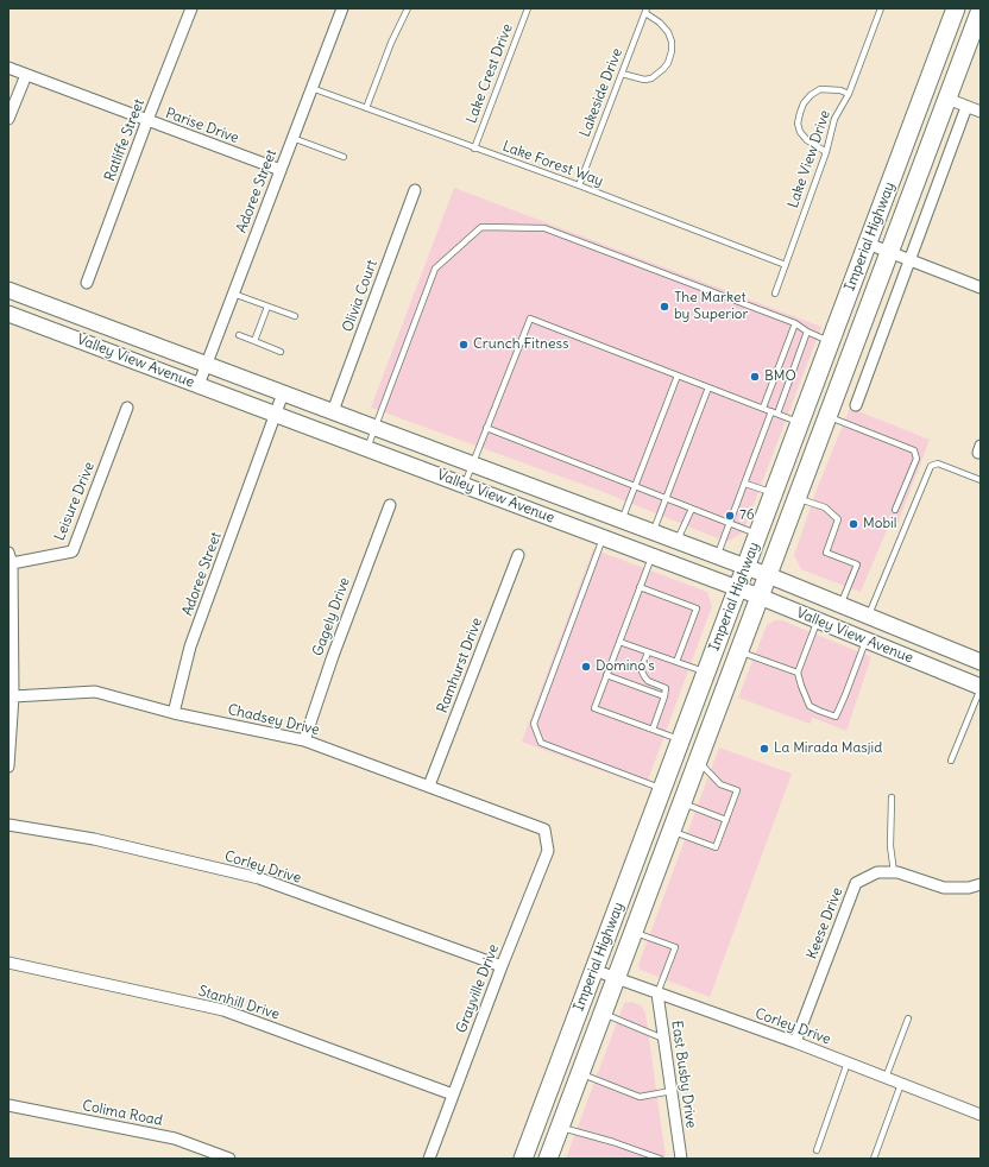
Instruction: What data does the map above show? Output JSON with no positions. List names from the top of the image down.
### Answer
{
  "streets": {
    "main road": ["Imperial Highway", "Valley View Avenue"],
    "street": [
      "Parise Drive",
      "Ratliffe Street",
      "Adoree Street",
      "Olivia Court",
      "Leisure Drive",
      "Gagely Drive",
      "Ramhurst Drive",
      "Chadsey Drive",
      "Corley Drive",
      "Keese Drive",
      "Grayville Drive",
      "Stanhill Drive",
      "East Busby Drive",
      "Colima Road"
    ],
    "lane": [
      "Lake Crest Drive",
      "Lakeside Drive",
      "Lake View Drive",
      "Lake Forest Way"
    ]
  },
  "crossings": [
    ["Lake Crest Drive", "Lake Forest Way"],
    ["Lakeside Drive", "Lake Forest Way"],
    ["Parise Drive", "Ratliffe Street"],
    ["Parise Drive", "Adoree Street"],
    ["Lake View Drive", "Lake Forest Way"],
    ["Lake Forest Way", "Adoree Street"],
    ["Adoree Street", "Valley View Avenue"],
    ["Adoree Street", "Chadsey Drive"],
    ["Imperial Highway", "Valley View Avenue"],
    ["Imperial Highway", "Corley Drive"],
    ["Olivia Court", "Valley View Avenue"],
    ["Gagely Drive", "Chadsey Drive"],
    ["Ramhurst Drive", "Chadsey Drive"],
    ["Chadsey Drive", "Grayville Drive"],
    ["Corley Drive", "Keese Drive"],
    ["Corley Drive", "Grayville Drive"],
    ["Corley Drive", "East Busby Drive"],
    ["Grayville Drive", "Stanhill Drive"]
  ],
  "places": [
    "The Market by Superior",
    "Crunch Fitness",
    "BMO",
    "76",
    "Mobil",
    "Domino's",
    "La Mirada Masjid"
  ]
}
